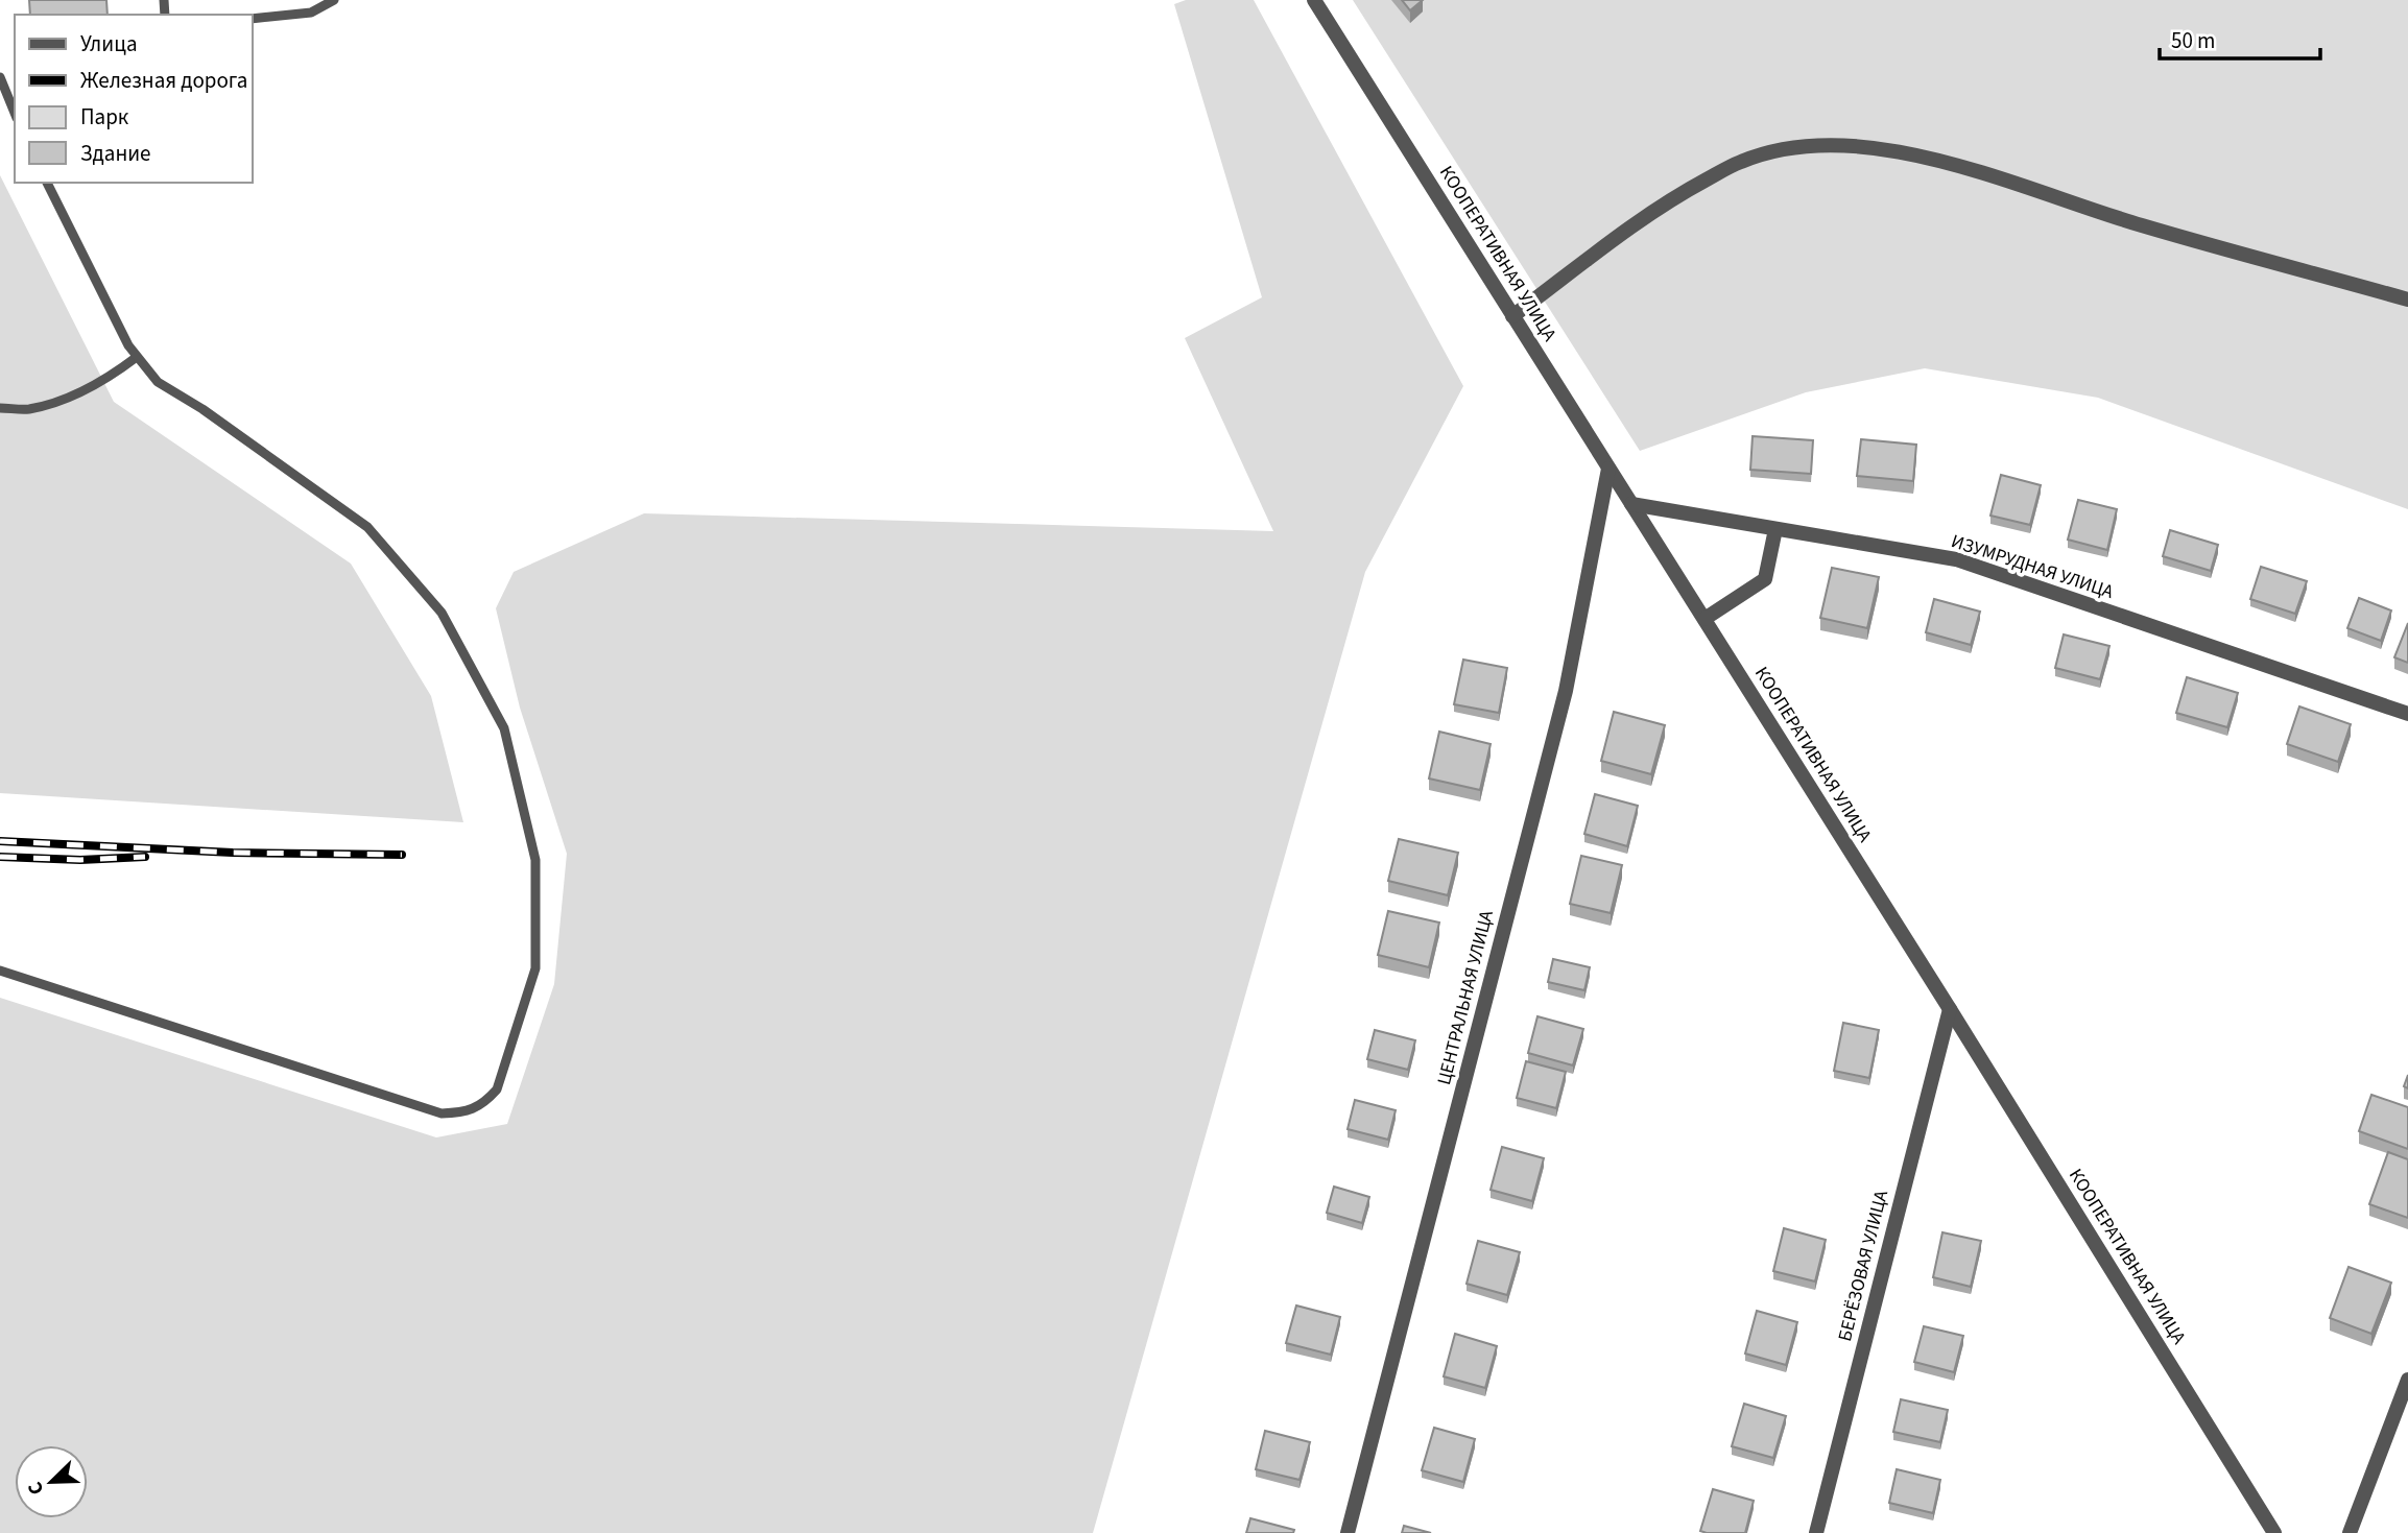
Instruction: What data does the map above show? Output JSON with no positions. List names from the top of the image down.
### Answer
{
  "streets": {
    "street": [
      "КООПЕРАТИВНАЯ УЛИЦА",
      "ИЗУМРУДНАЯ УЛИЦА",
      "ЦЕНТРАЛЬНАЯ УЛИЦА",
      "БЕРЁЗОВАЯ УЛИЦА"
    ]
  },
  "crossings": [
    ["КООПЕРАТИВНАЯ УЛИЦА", "ИЗУМРУДНАЯ УЛИЦА"],
    ["КООПЕРАТИВНАЯ УЛИЦА", "ЦЕНТРАЛЬНАЯ УЛИЦА"],
    ["КООПЕРАТИВНАЯ УЛИЦА", "БЕРЁЗОВАЯ УЛИЦА"]
  ],
  "legend": [
    "Улица",
    "Железная дорога",
    "Парк",
    "Здание"
  ],
  "scale_bar": "50 m",
  "north": "bottom left"
}
